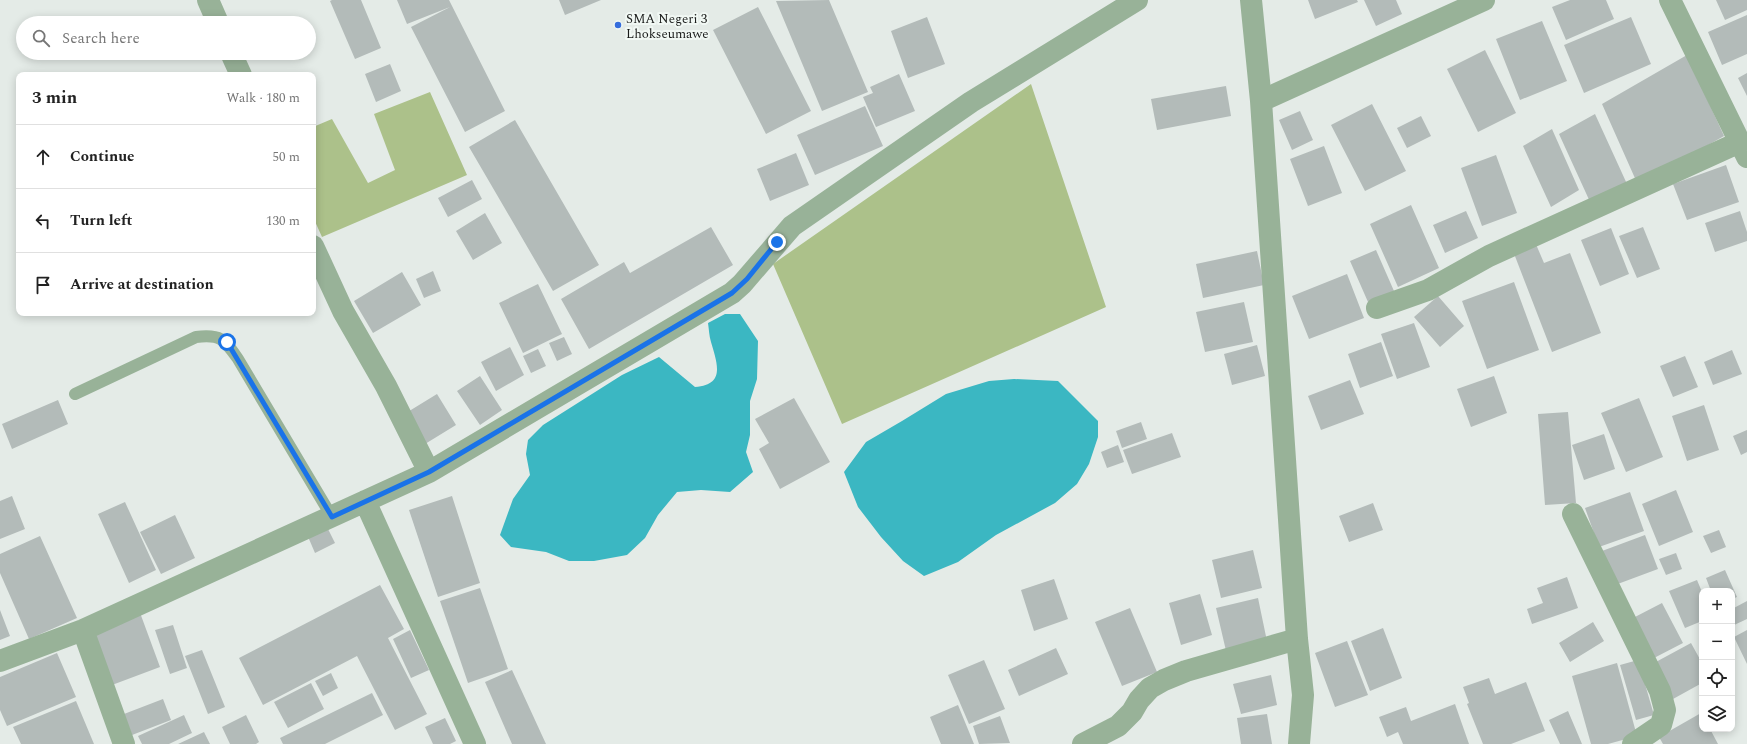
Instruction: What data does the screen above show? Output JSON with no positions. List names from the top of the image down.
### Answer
{
  "places": ["SMA Negeri 3 Lhokseumawe"],
  "page": {
    "search": "Search here",
    "heading": ["3 min", "Walk · 180 m"],
    "list": [
      ["Continue", "50 m"],
      ["Turn left", "130 m"],
      "Arrive at destination"
    ],
    "map_buttons": ["+", "−"]
  }
}
